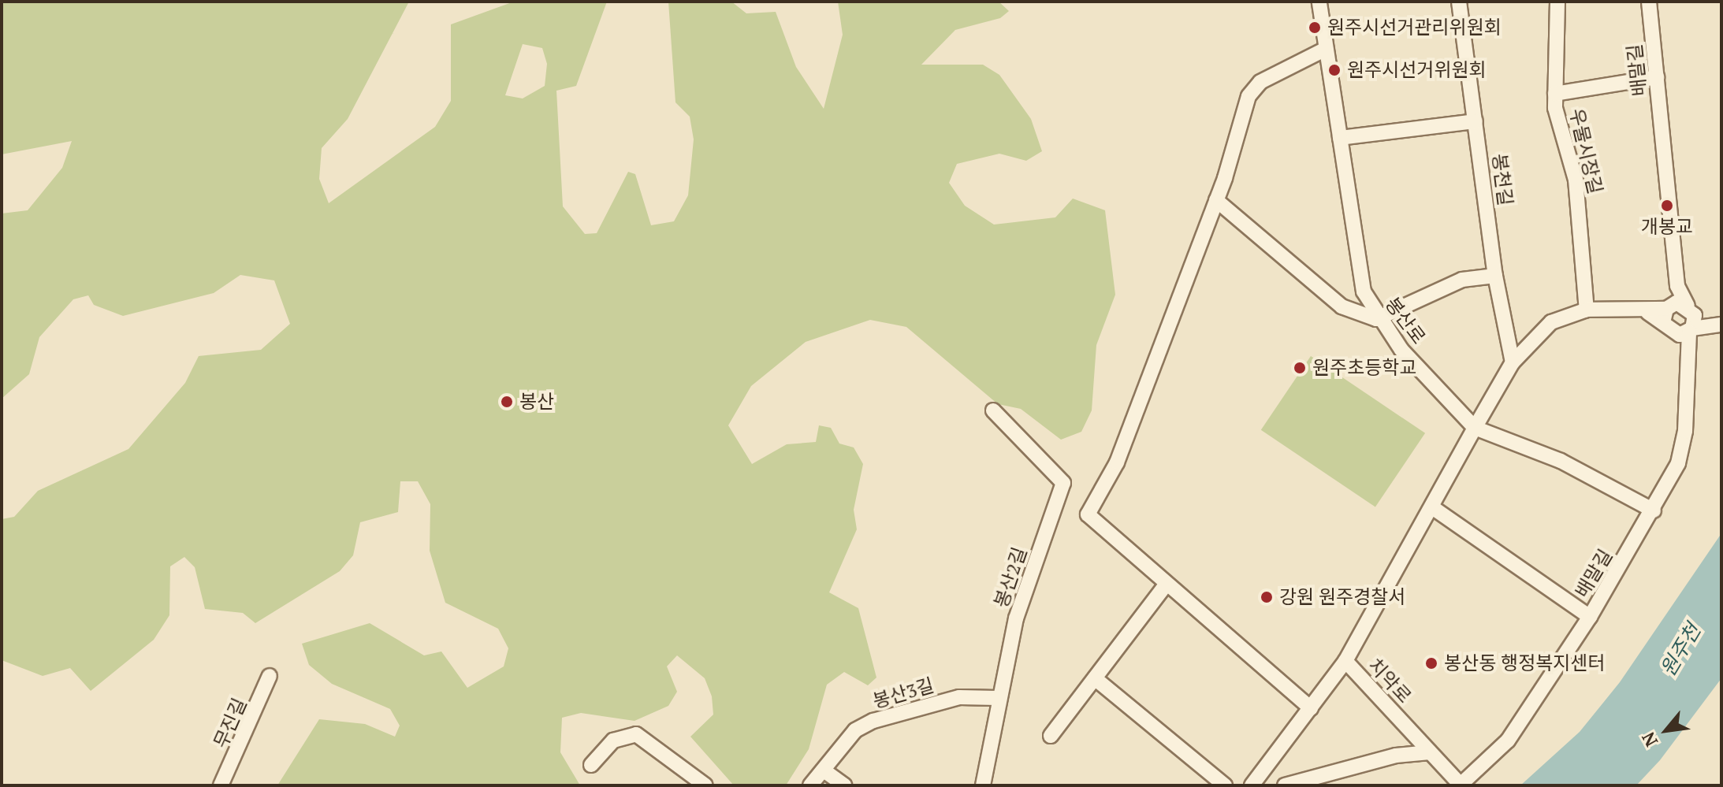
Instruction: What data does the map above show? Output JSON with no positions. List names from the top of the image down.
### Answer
{
  "streets": {
    "street": [
      "배말길",
      "우물시장길",
      "봉천길",
      "봉산로",
      "봉산2길",
      "치악로",
      "봉산3길",
      "무진길"
    ]
  },
  "crossings": [
    ["배말길", "봉산로"],
    ["배말길", "치악로"],
    ["봉산2길", "봉산3길"]
  ],
  "water": ["원주천"],
  "places": [
    "원주시선거관리위원회",
    "원주시선거위원회",
    "개봉교",
    "원주초등학교",
    "봉산",
    "강원 원주경찰서",
    "봉산동 행정복지센터"
  ],
  "north": "bottom left"
}
